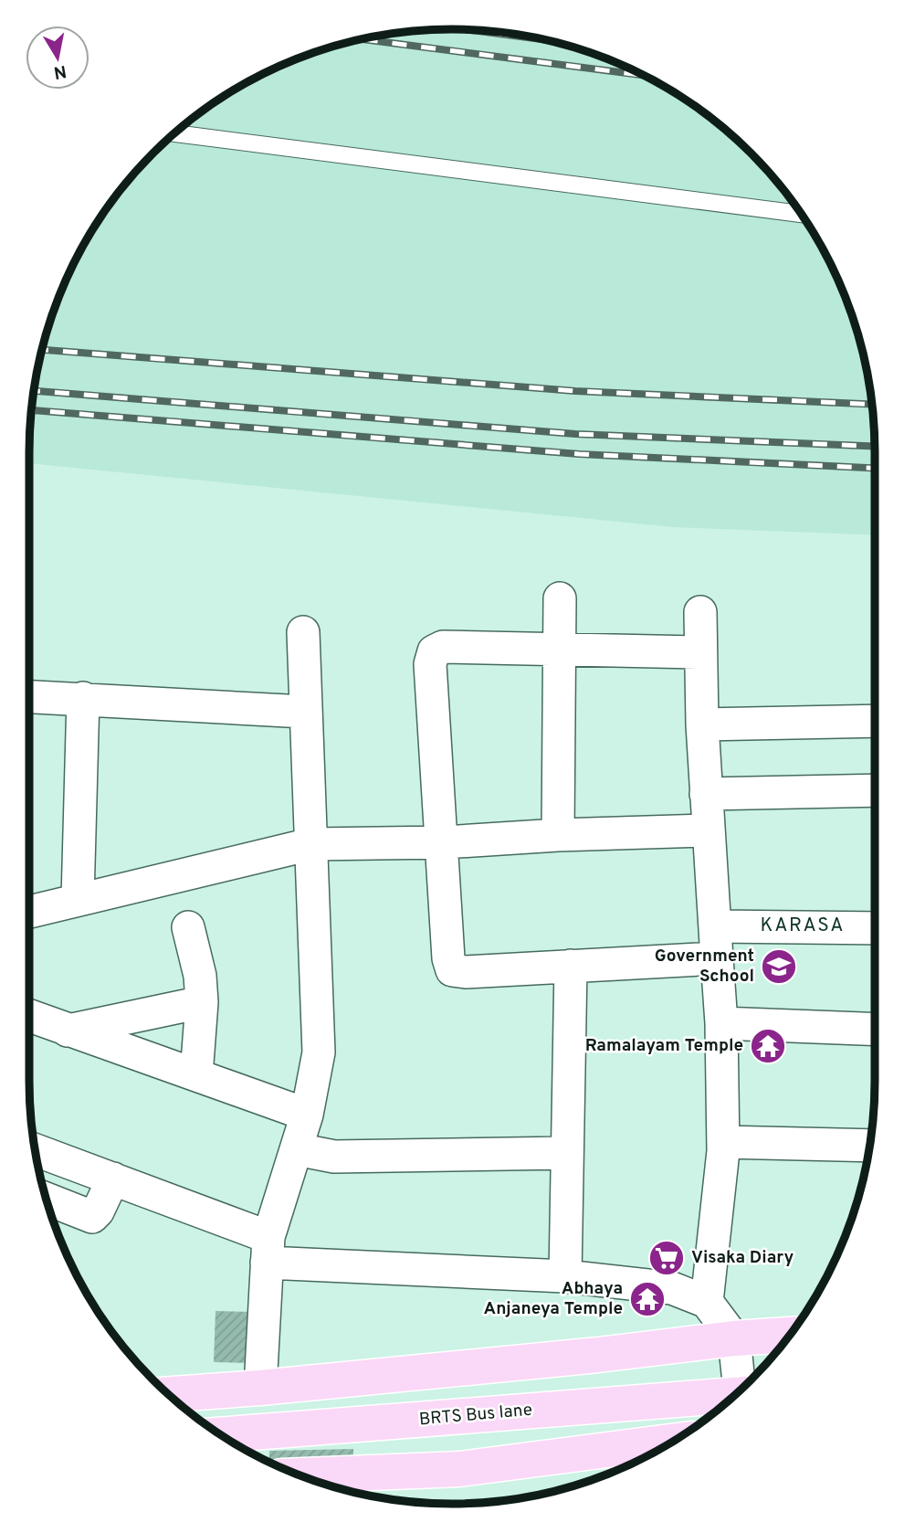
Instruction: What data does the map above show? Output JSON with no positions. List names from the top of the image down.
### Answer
{
  "streets": {
    "main road": ["BRTS Bus lane"]
  },
  "districts": ["KARASA"],
  "places": {
    "school or university": ["Government School"],
    "temple": ["Ramalayam Temple", "Abhaya Anjaneya Temple"],
    "supermarket": ["Visaka Diary"]
  },
  "north": "bottom"
}
